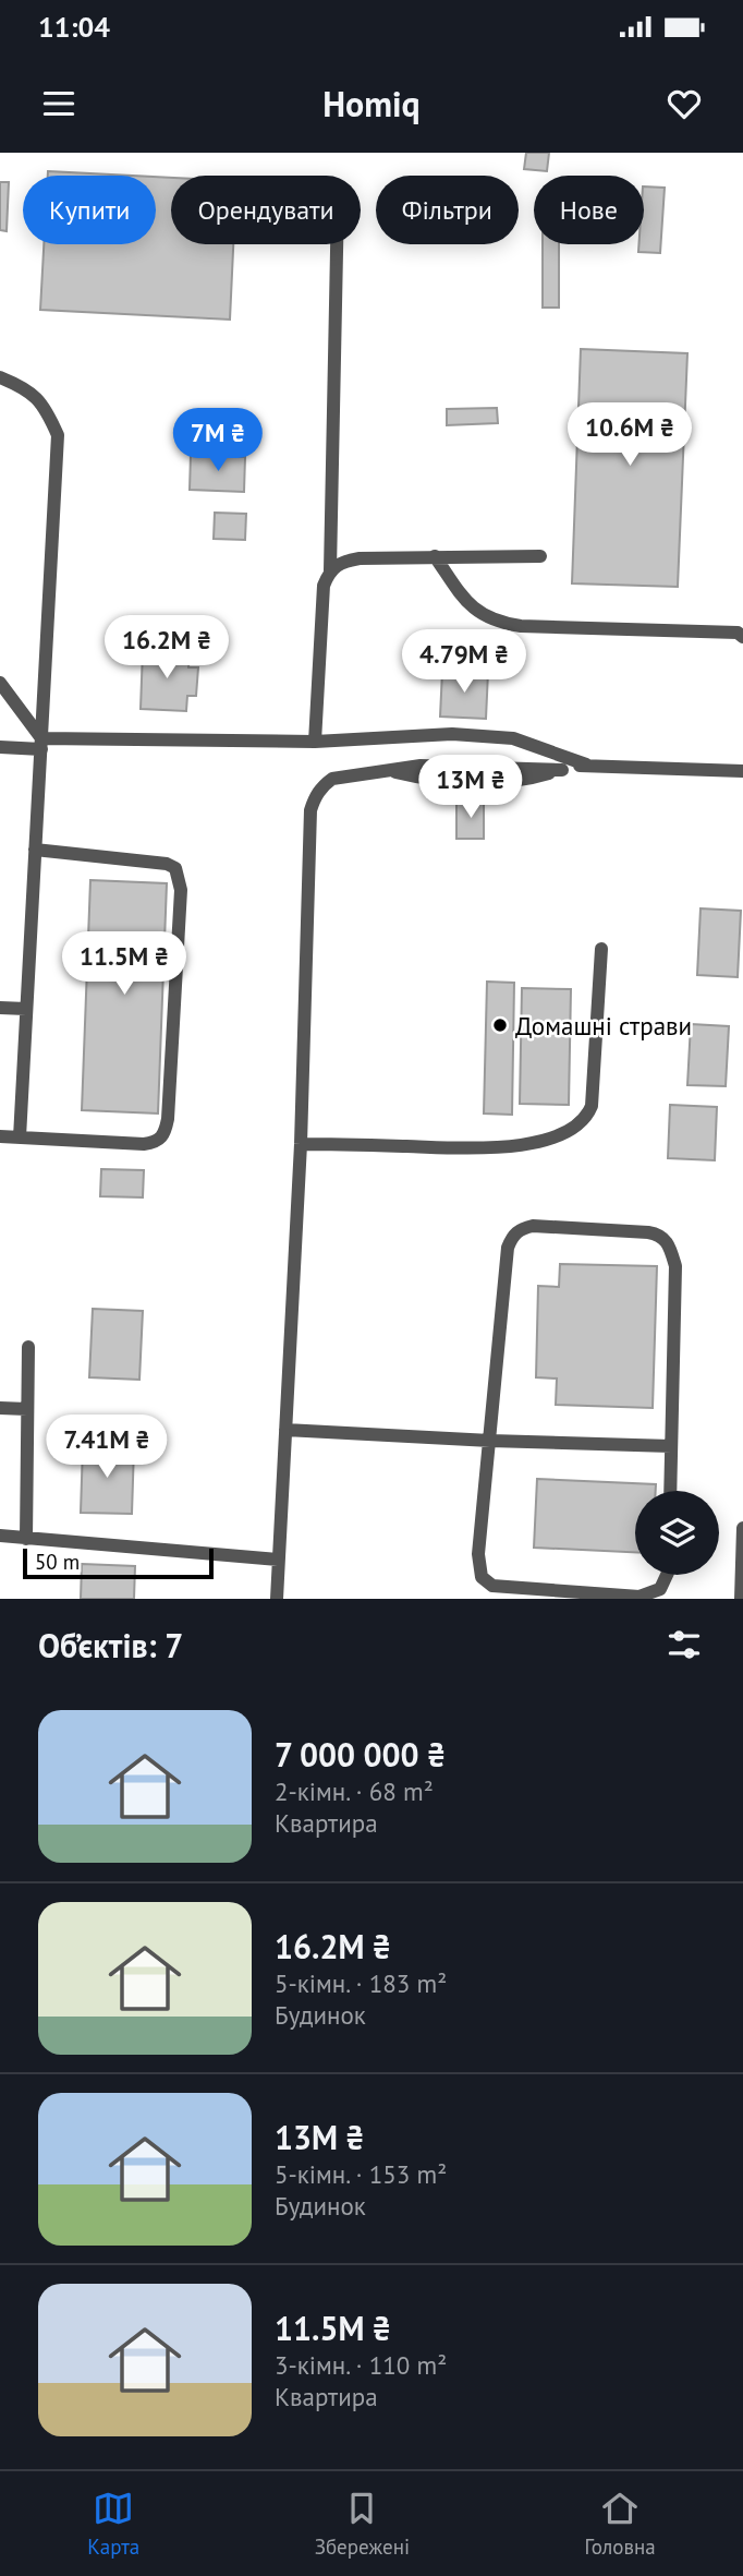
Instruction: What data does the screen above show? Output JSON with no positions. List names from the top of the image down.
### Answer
{
  "places": ["Домашні страви"],
  "scale_bar": "50 m",
  "page": {
    "status": "11:04",
    "header": "Homiq",
    "chip": [
      "Купити",
      "Орендувати",
      "Фільтри",
      "Нове"
    ],
    "price": [
      "10.6M ₴",
      "7M ₴",
      "16.2M ₴",
      "4.79M ₴",
      "13M ₴",
      "11.5M ₴",
      "7.41M ₴"
    ],
    "scale": "50 m",
    "heading": "Об’єктів: 7",
    "list": [
      {
        "name": "7 000 000 ₴",
        "note": "2-кімн. · 68 m² · Квартира"
      },
      {
        "name": "16.2M ₴",
        "note": "5-кімн. · 183 m² · Будинок"
      },
      {
        "name": "13M ₴",
        "note": "5-кімн. · 153 m² · Будинок"
      },
      {
        "name": "11.5M ₴",
        "note": "3-кімн. · 110 m² · Квартира"
      }
    ],
    "tabs": ["Карта", "Збережені", "Головна"]
  }
}
